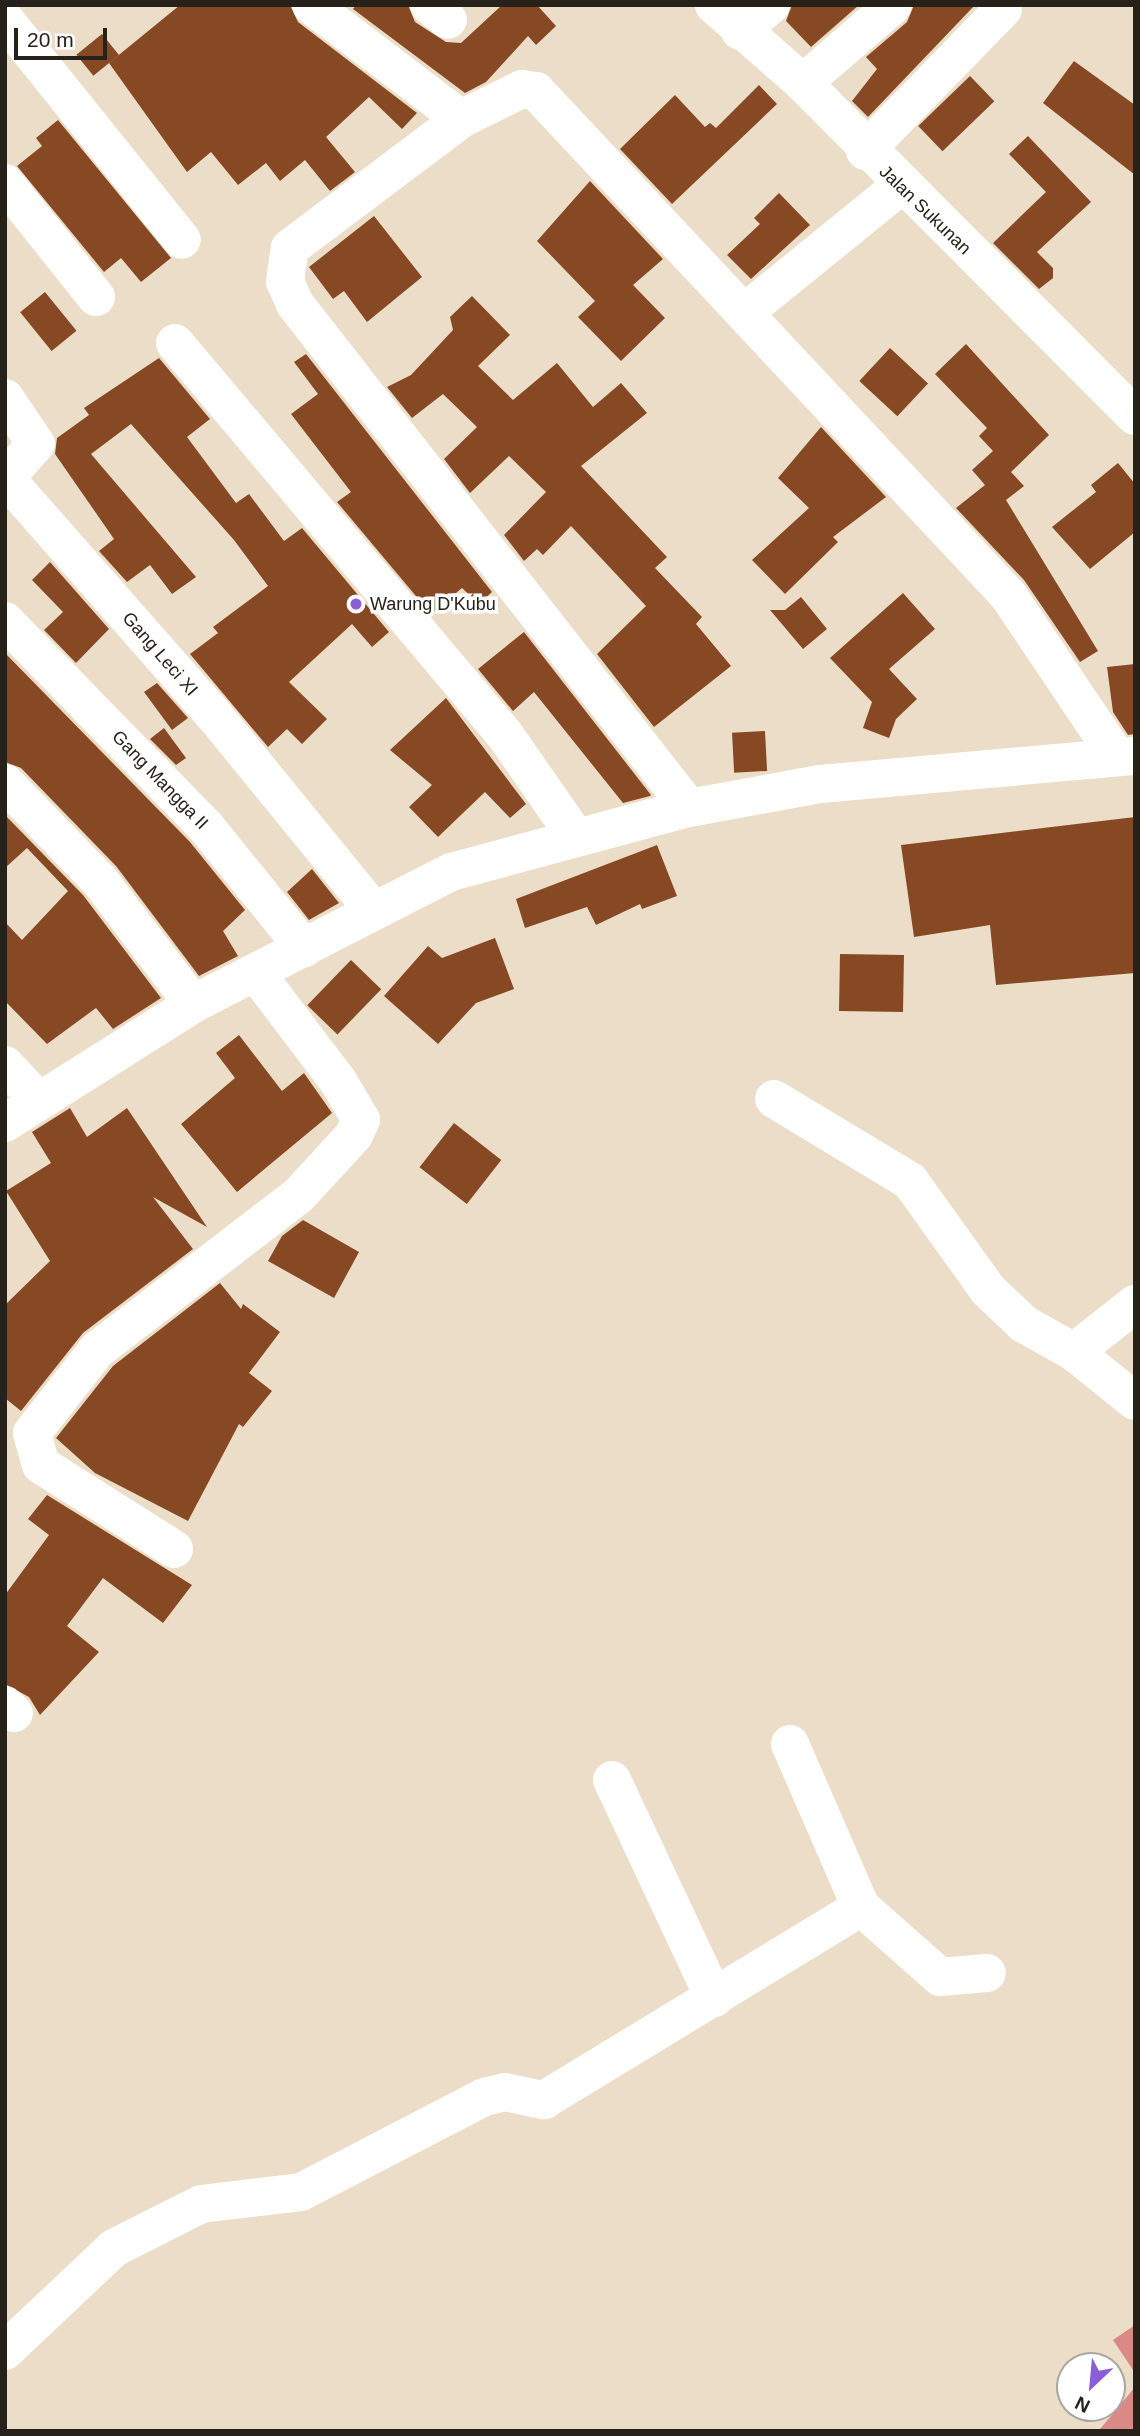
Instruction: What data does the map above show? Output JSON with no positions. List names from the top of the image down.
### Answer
{
  "streets": {
    "street": ["Jalan Sukunan", "Gang Leci XI", "Gang Mangga II"]
  },
  "places": ["Warung D'Kubu"],
  "scale_bar": "20 m",
  "north": "bottom left"
}
